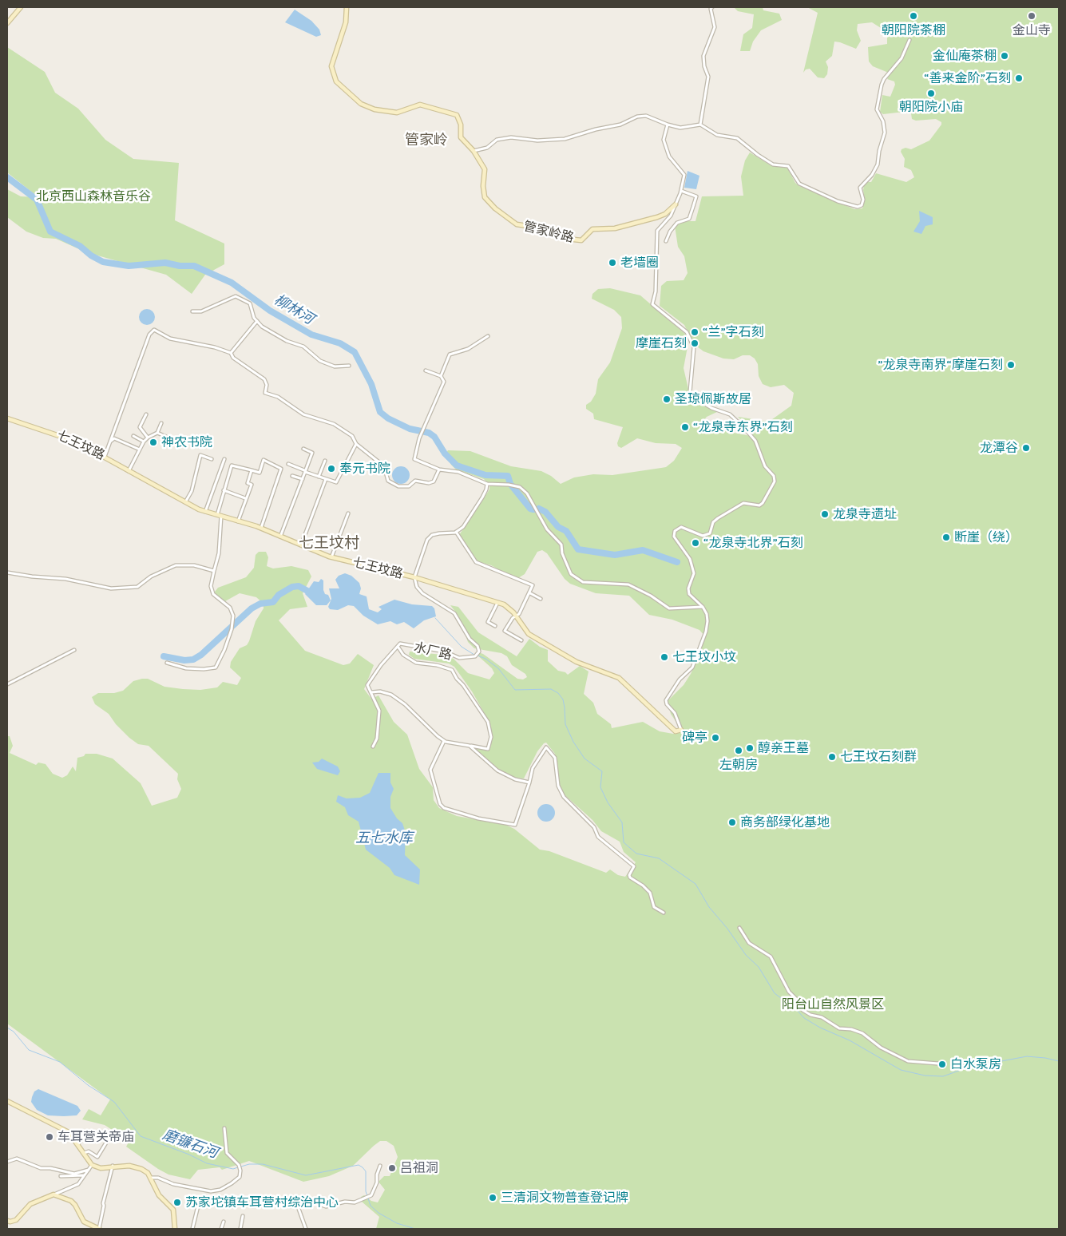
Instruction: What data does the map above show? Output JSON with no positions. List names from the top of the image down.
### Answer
{
  "streets": {
    "street": ["管家岭路", "七王坟路", "水厂路"]
  },
  "crossings": [
    ["七王坟路", "水厂路"]
  ],
  "districts": ["管家岭", "七王坟村"],
  "water": ["柳林河", "五七水库", "磨镰石河"],
  "parks": ["北京西山森林音乐谷", "阳台山自然风景区"],
  "places": [
    "朝阳院茶棚",
    "金山寺",
    "金仙庵茶棚",
    "“善来金阶”石刻",
    "朝阳院小庙",
    "老墙圈",
    "“兰”字石刻",
    "摩崖石刻",
    "”龙泉寺南界“摩崖石刻",
    "圣琼佩斯故居",
    "“龙泉寺东界”石刻",
    "神农书院",
    "龙潭谷",
    "奉元书院",
    "龙泉寺遗址",
    "断崖（绕）",
    "“龙泉寺北界”石刻",
    "七王坟小坟",
    "碑亭",
    "醇亲王墓",
    "左朝房",
    "七王坟石刻群",
    "商务部绿化基地",
    "白水泵房",
    "车耳营关帝庙",
    "吕祖洞",
    "三清洞文物普查登记牌",
    "苏家坨镇车耳营村综治中心"
  ]
}
